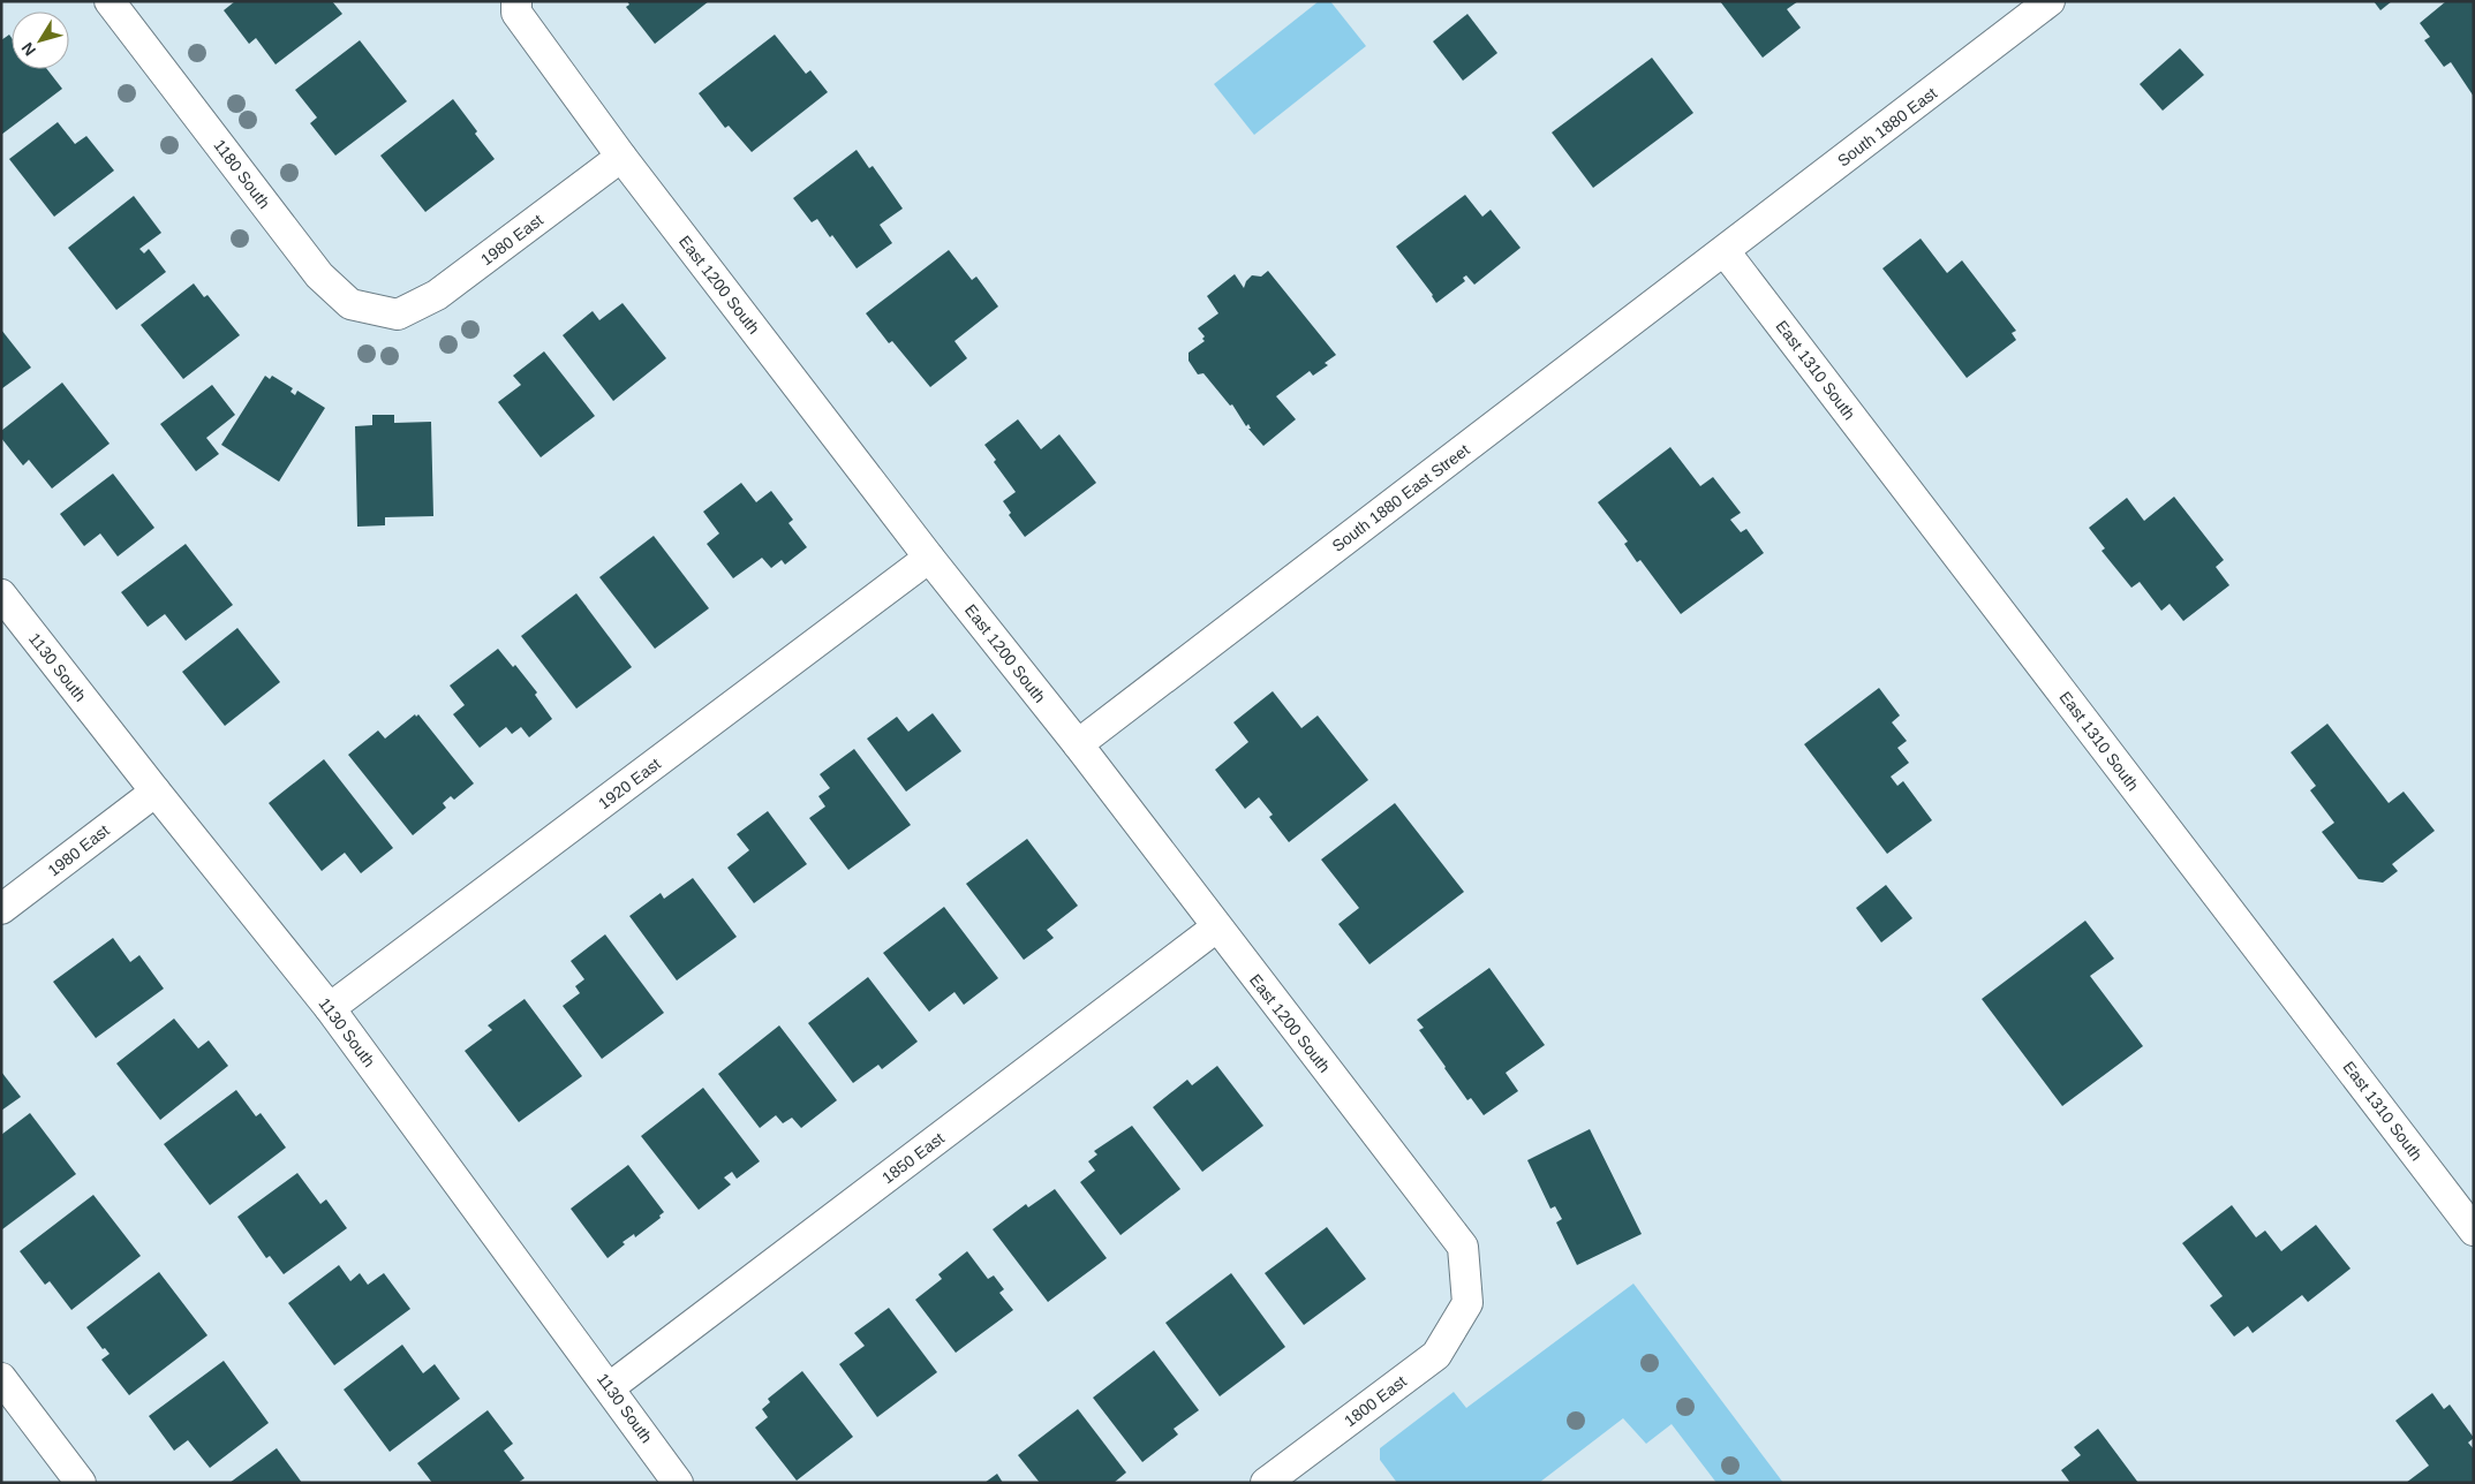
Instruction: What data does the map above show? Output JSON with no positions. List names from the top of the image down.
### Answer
{
  "streets": {
    "street": [
      "South 1880 East",
      "1180 South",
      "1980 East",
      "East 1200 South",
      "East 1310 South",
      "South 1880 East Street",
      "1130 South",
      "1920 East",
      "1850 East",
      "1800 East"
    ]
  },
  "crossings": [
    ["South 1880 East", "East 1310 South"],
    ["South 1880 East", "South 1880 East Street"],
    ["1180 South", "1980 East"],
    ["1980 East", "East 1200 South"],
    ["1980 East", "1130 South"],
    ["East 1200 South", "South 1880 East Street"],
    ["East 1200 South", "1920 East"],
    ["East 1200 South", "1850 East"],
    ["East 1200 South", "1800 East"],
    ["East 1310 South", "South 1880 East Street"],
    ["1130 South", "1920 East"],
    ["1130 South", "1850 East"]
  ],
  "north": "bottom left"
}
